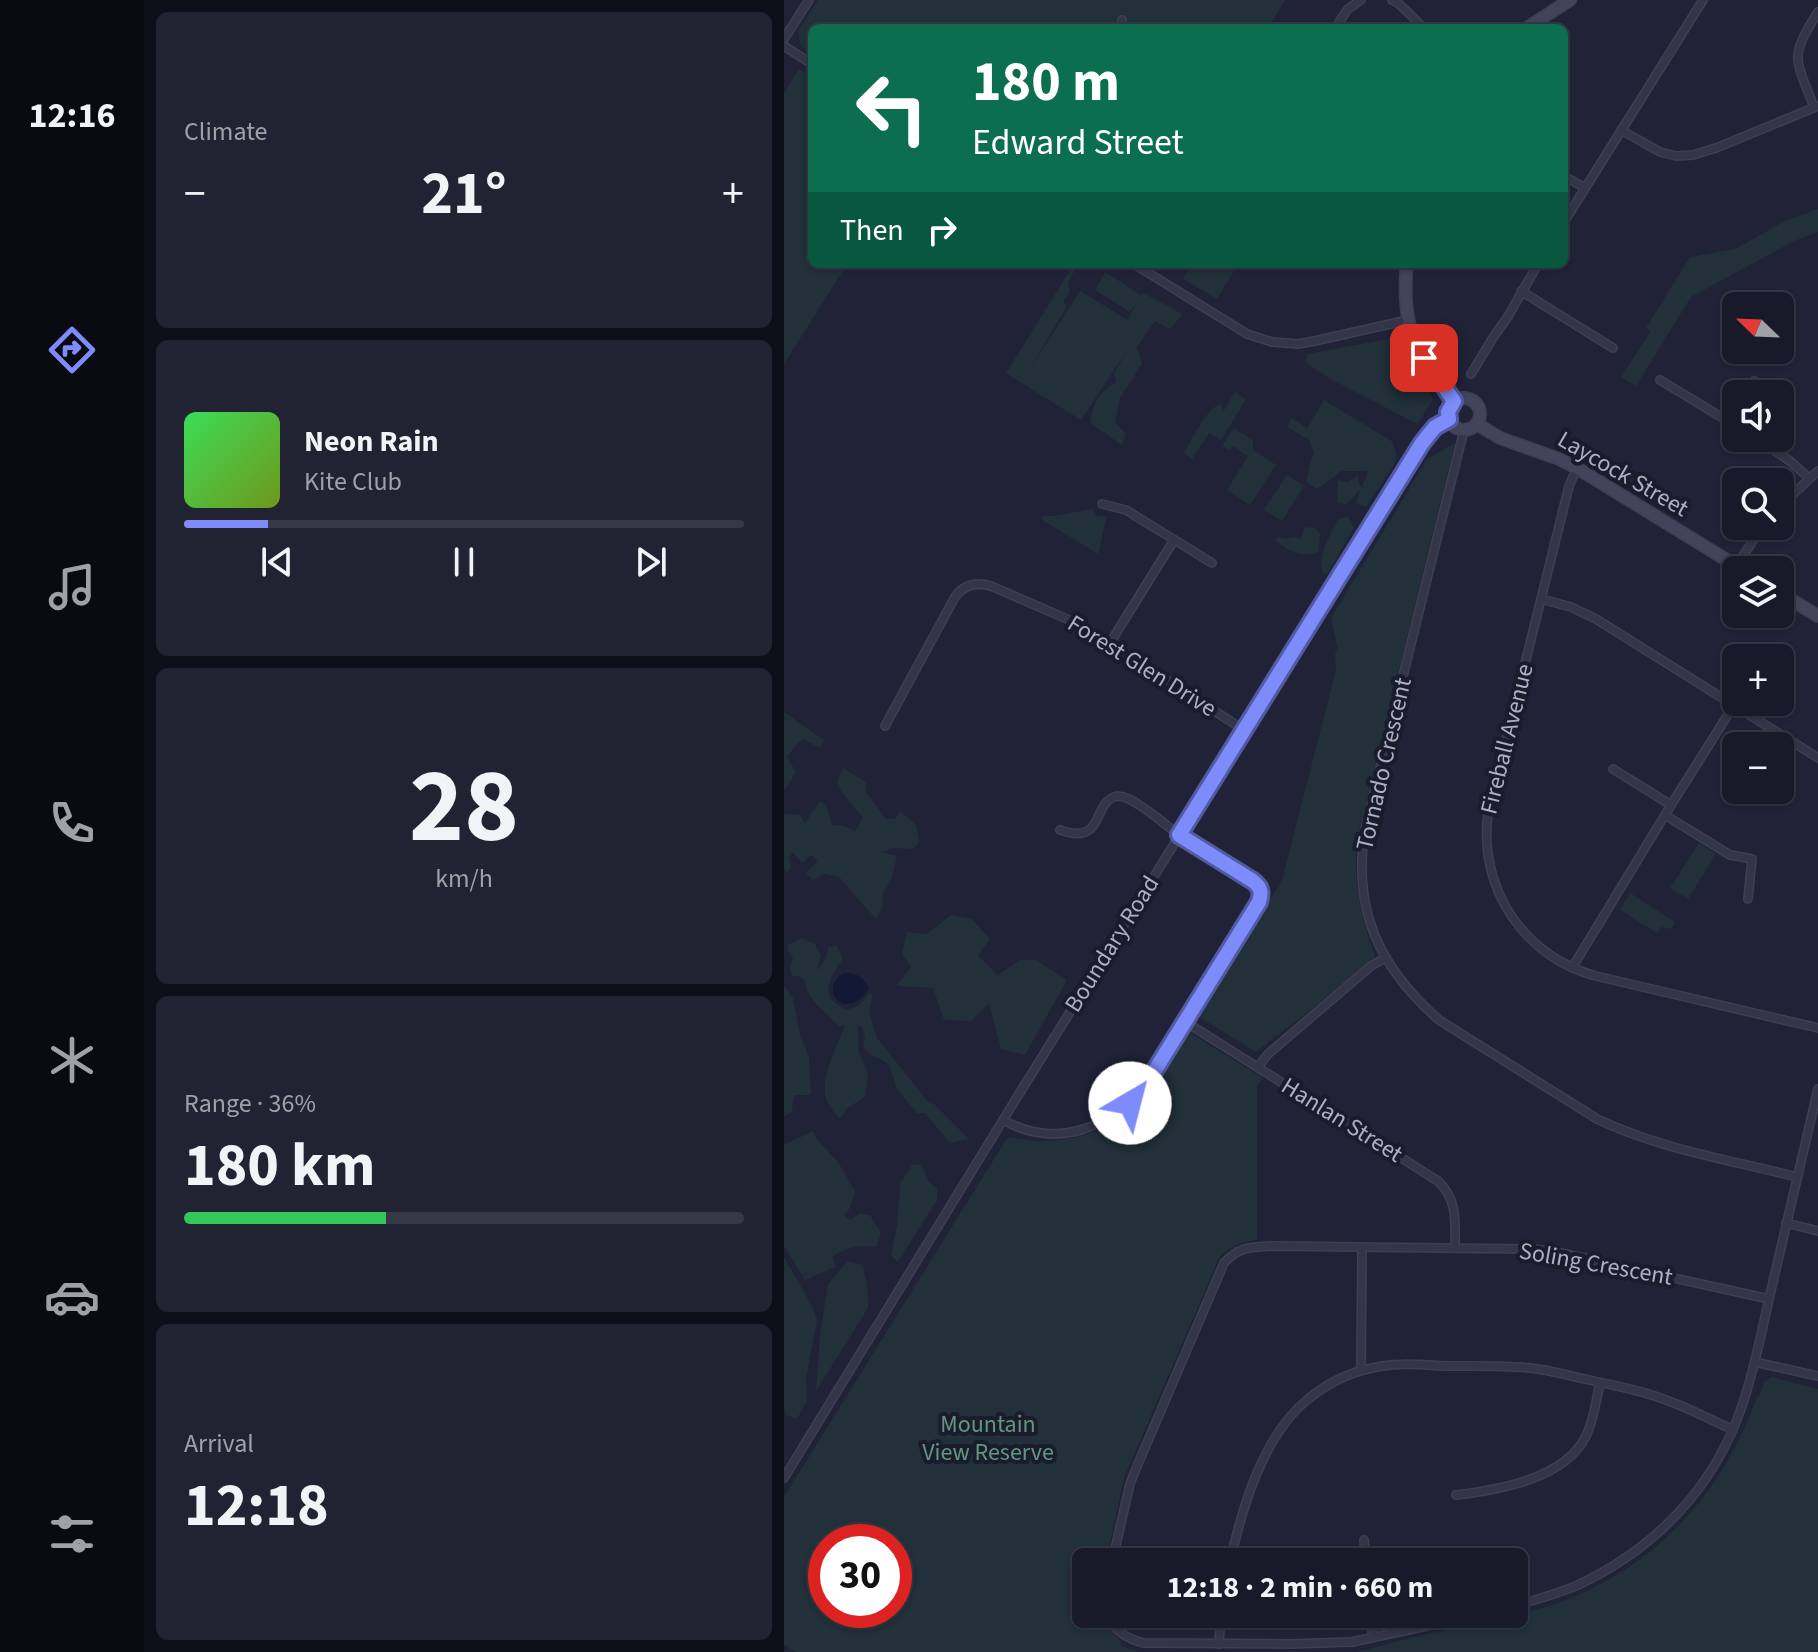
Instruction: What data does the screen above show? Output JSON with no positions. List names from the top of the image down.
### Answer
{
  "streets": {
    "street": [
      "Laycock Street",
      "Forest Glen Drive",
      "Fireball Avenue",
      "Tornado Crescent",
      "Boundary Road",
      "Hanlan Street",
      "Soling Crescent"
    ]
  },
  "crossings": [
    ["Laycock Street", "Fireball Avenue"],
    ["Laycock Street", "Tornado Crescent"],
    ["Laycock Street", "Boundary Road"],
    ["Forest Glen Drive", "Boundary Road"],
    ["Tornado Crescent", "Boundary Road"],
    ["Hanlan Street", "Soling Crescent"]
  ],
  "parks": ["Mountain View Reserve"],
  "north": "top left",
  "page": {
    "tabs": "12:16",
    "tile": [
      "Climate",
      ["28", "km/h"],
      ["Range · 36%", "180 km"],
      ["Arrival", "12:18"]
    ],
    "turn": ["180 m", "Edward Street"],
    "heat": ["−", "21°", "+"],
    "then": "Then",
    "map_buttons": ["+", "−"],
    "song": ["Neon Rain", "Kite Club"],
    "limit": "30",
    "trip": "12:18 · 2 min · 660 m"
  }
}
